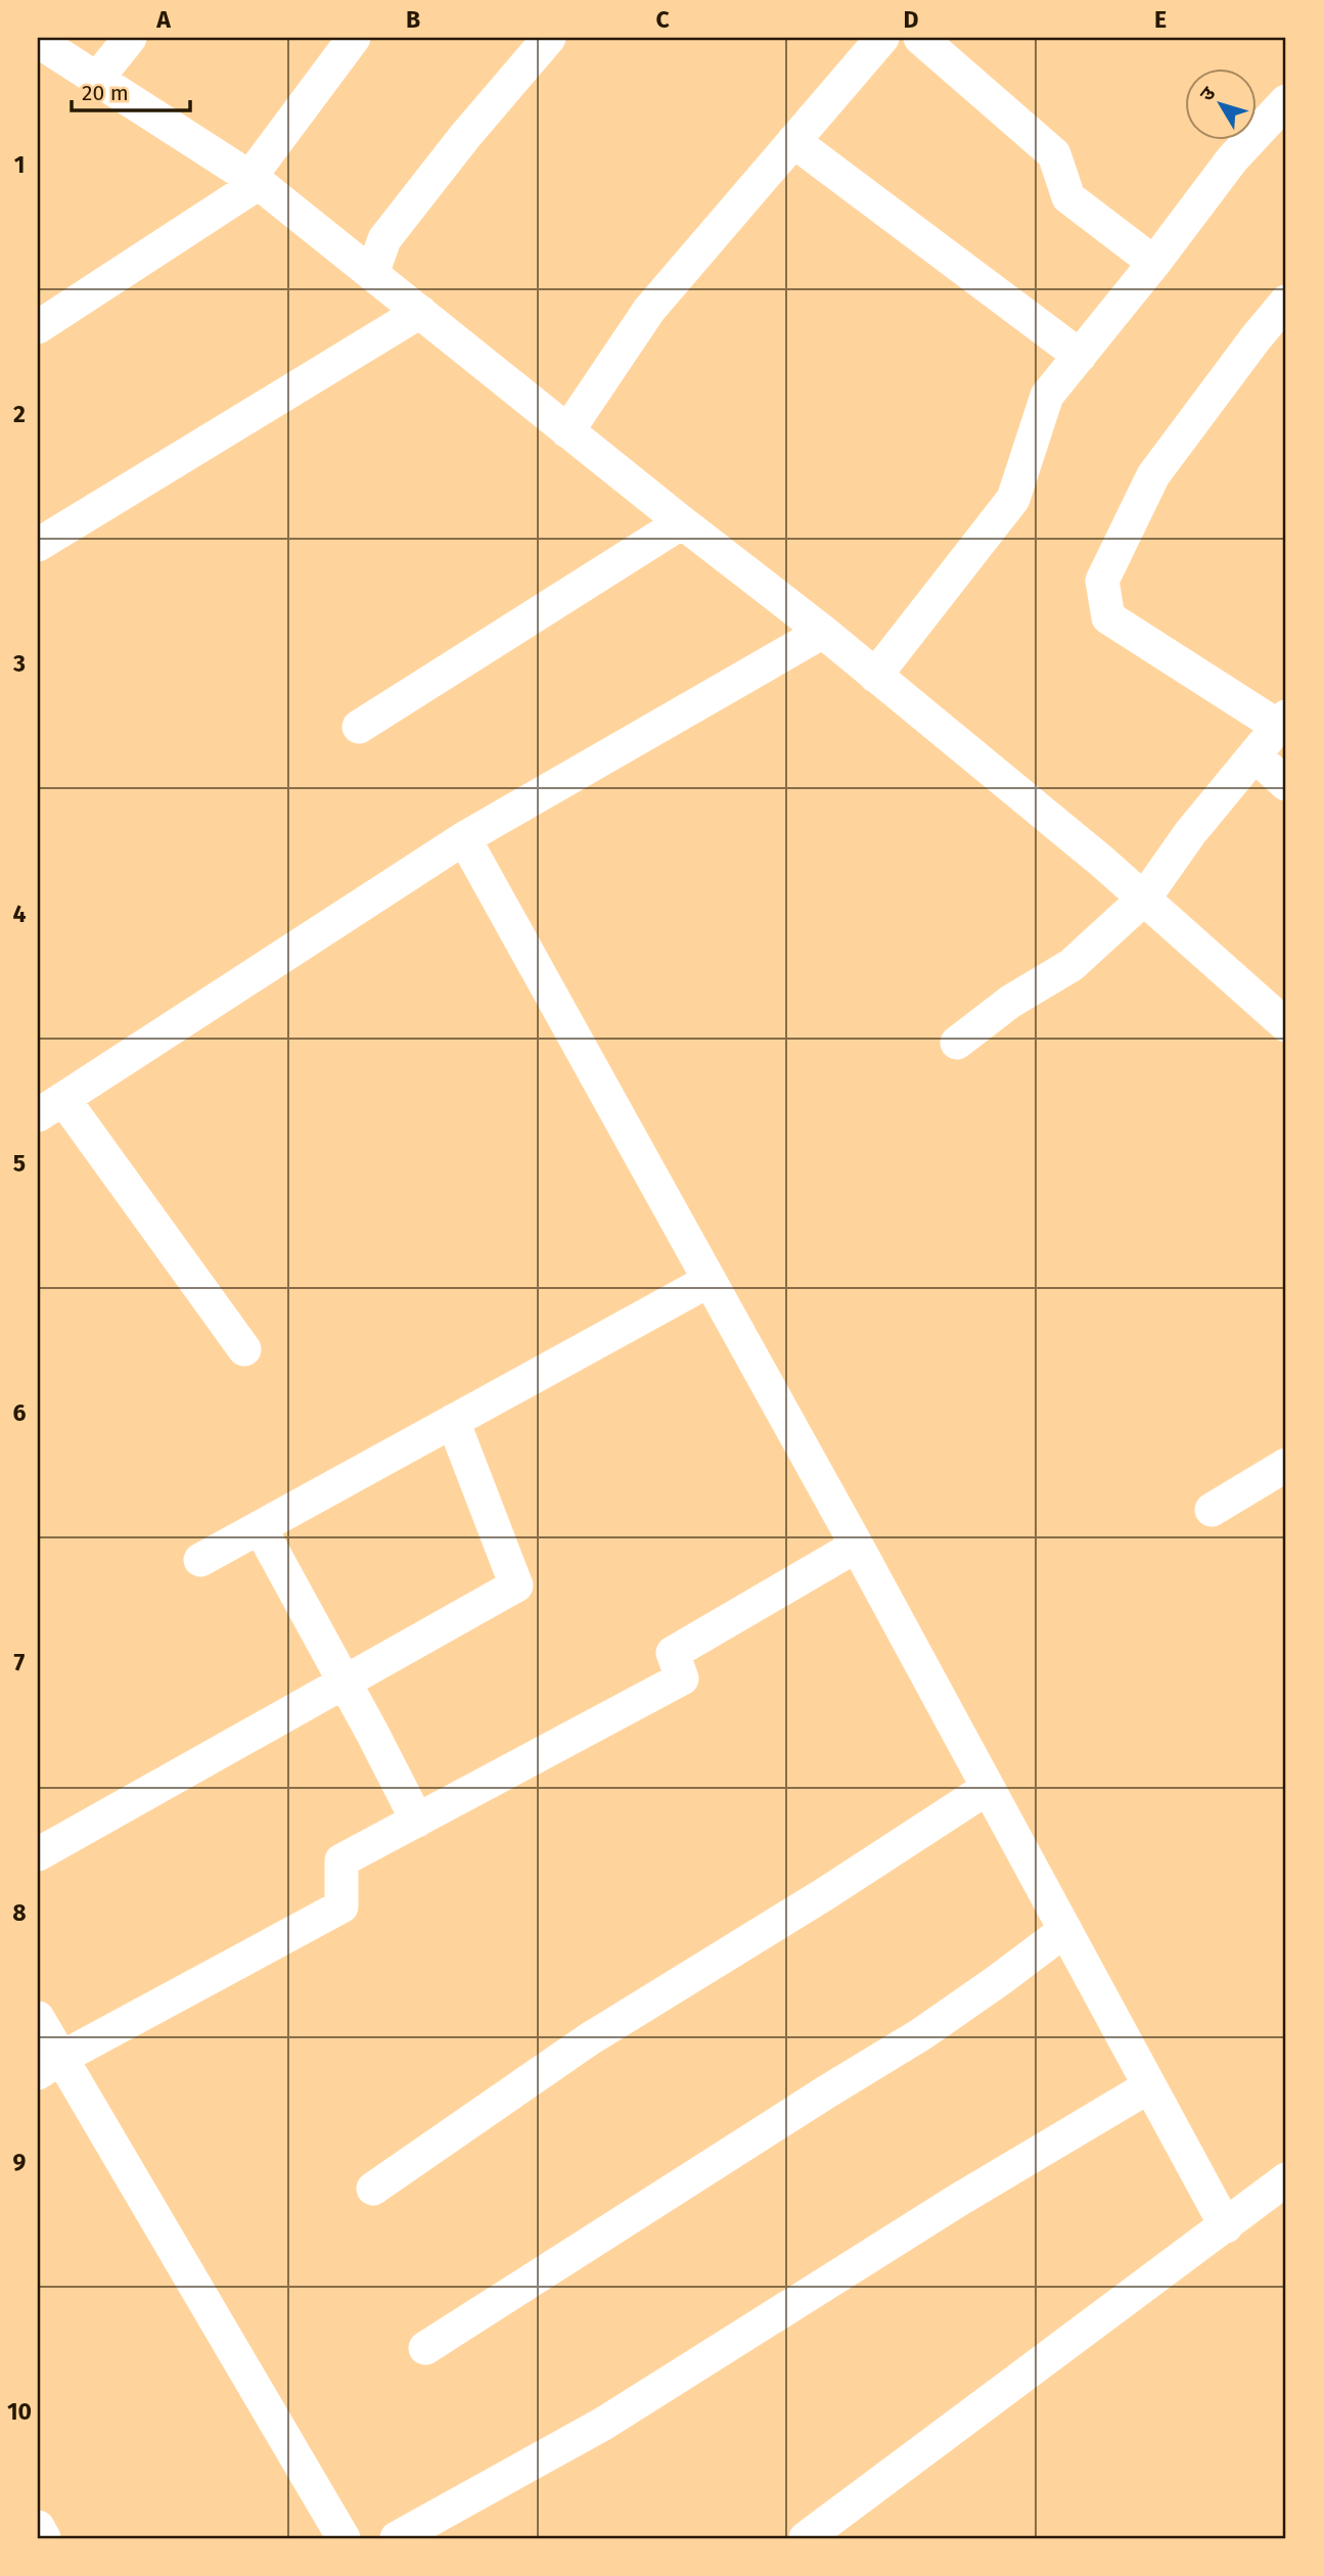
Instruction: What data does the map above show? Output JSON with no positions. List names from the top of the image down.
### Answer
{
  "scale_bar": "20 m",
  "north": "top left",
  "grid": {
    "columns": [
      "A",
      "B",
      "C",
      "D",
      "E"
    ],
    "rows": [
      "1",
      "2",
      "3",
      "4",
      "5",
      "6",
      "7",
      "8",
      "9",
      "10"
    ]
  }
}
